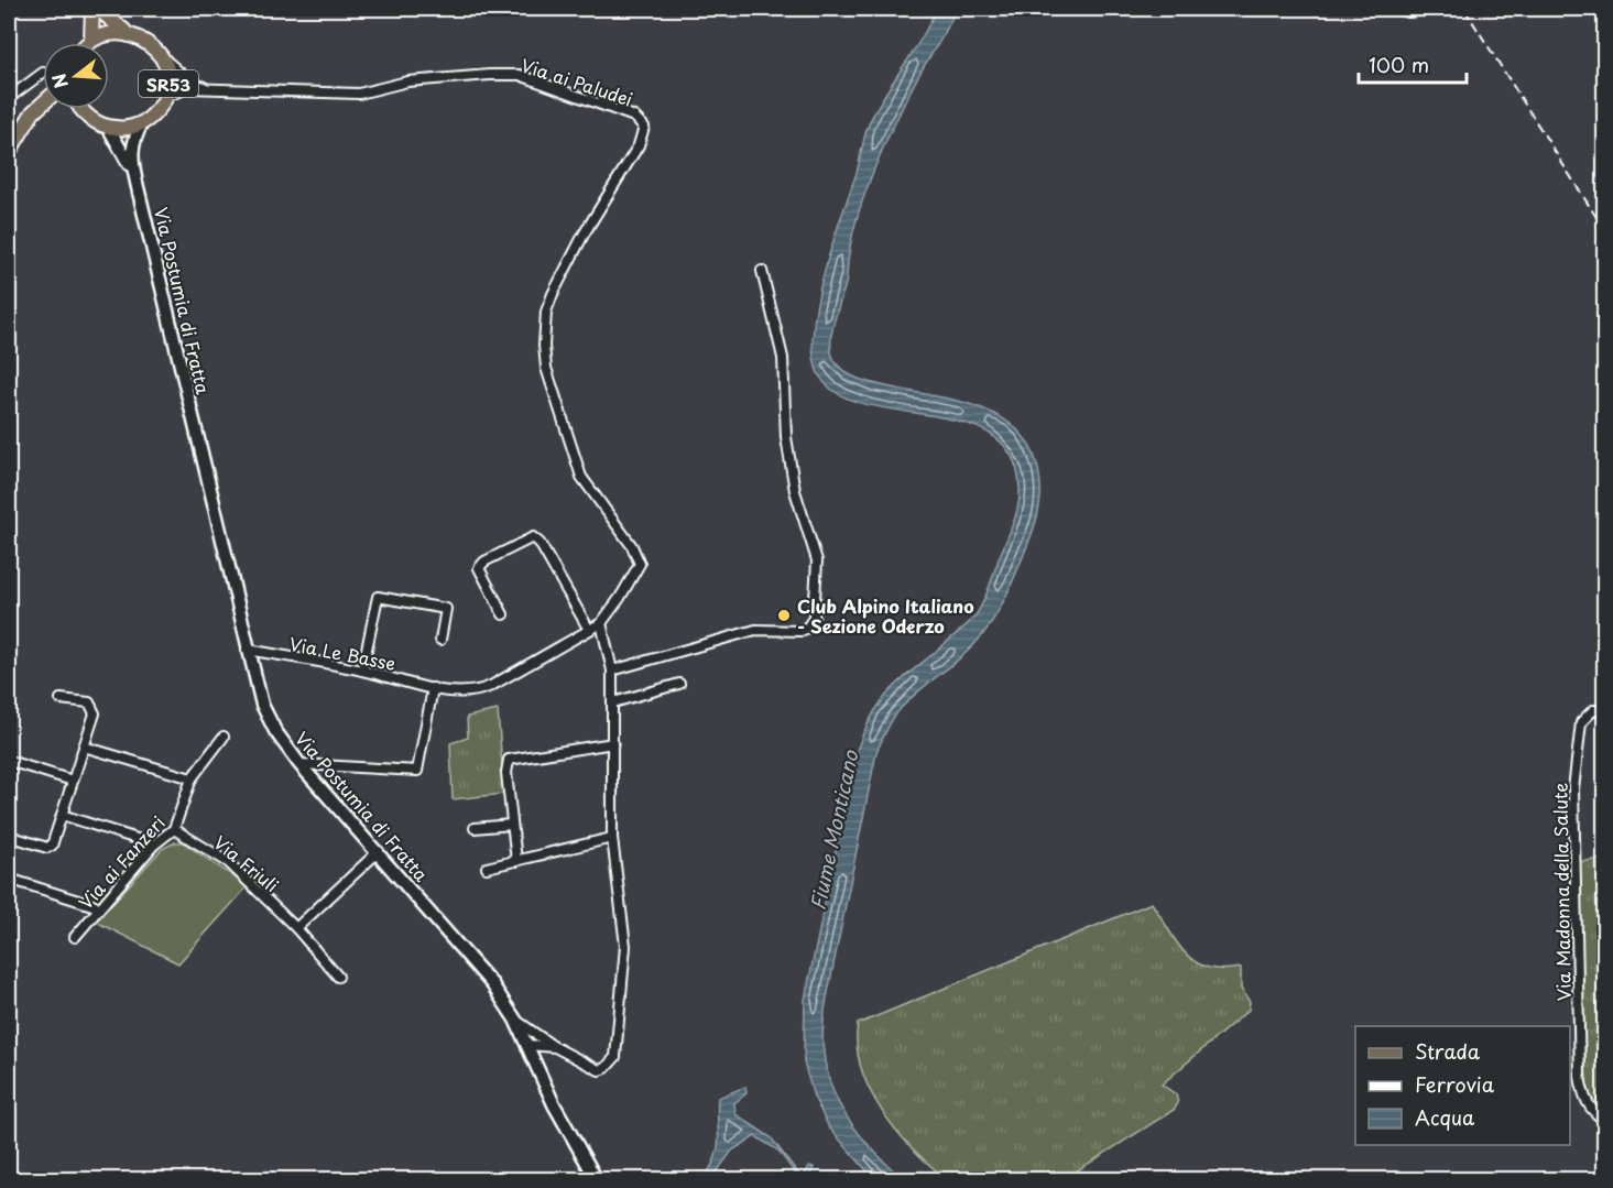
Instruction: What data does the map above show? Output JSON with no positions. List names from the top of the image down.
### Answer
{
  "streets": {
    "main road": ["SR53", "Via Postumia di Fratta"],
    "street": [
      "Via ai Paludei",
      "Via Le Basse",
      "Via ai Fanzeri",
      "Via Friuli",
      "Via Madonna della Salute"
    ]
  },
  "crossings": [
    ["Via ai Paludei", "SR53"],
    ["Via ai Paludei", "Via Le Basse"],
    ["SR53", "Via Postumia di Fratta"],
    ["Via Postumia di Fratta", "Via Le Basse"],
    ["Via ai Fanzeri", "Via Friuli"]
  ],
  "water": ["Fiume Monticano"],
  "places": ["Club Alpino Italiano - Sezione Oderzo"],
  "legend": ["Strada", "Ferrovia", "Acqua"],
  "scale_bar": "100 m",
  "north": "left"
}
